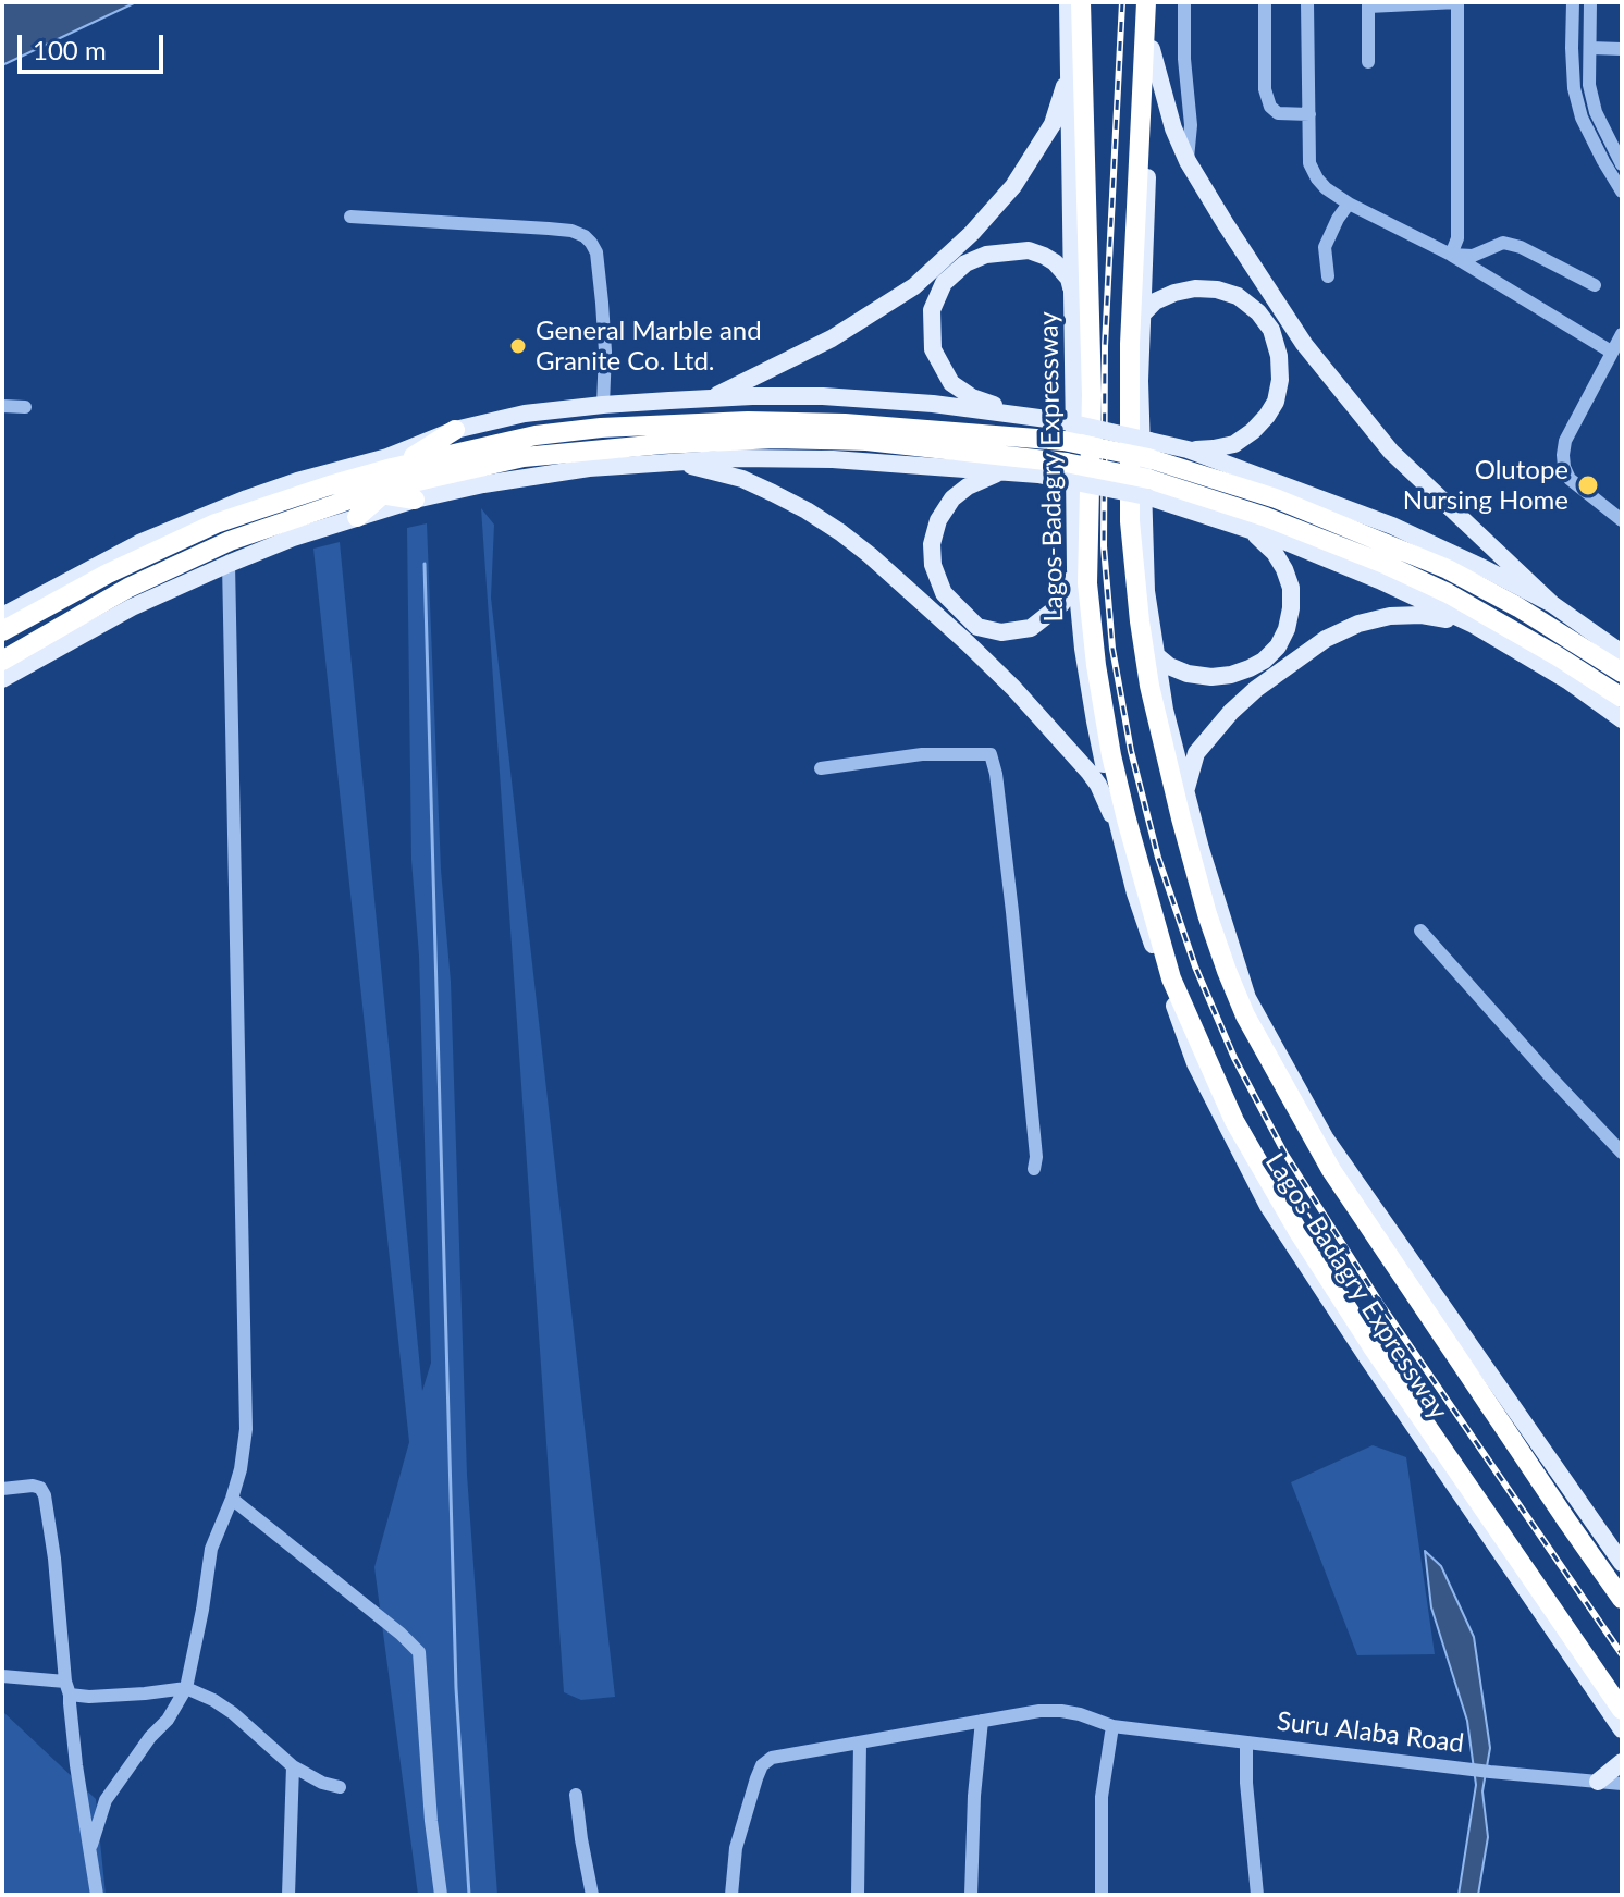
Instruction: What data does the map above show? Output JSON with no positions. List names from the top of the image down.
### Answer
{
  "streets": {
    "highway": ["Lagos-Badagry Expressway"],
    "street": ["Suru Alaba Road"]
  },
  "places": ["General Marble and Granite Co. Ltd.", "Olutope Nursing Home"],
  "scale_bar": "100 m"
}
